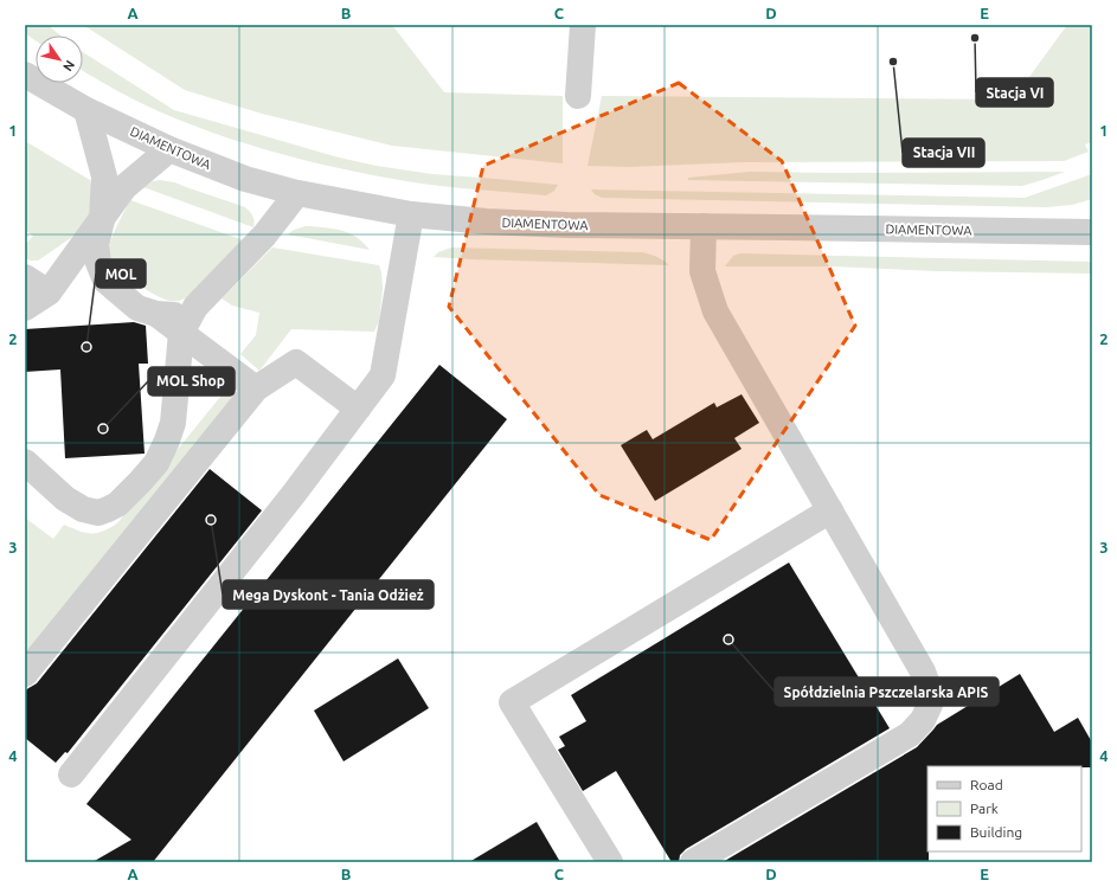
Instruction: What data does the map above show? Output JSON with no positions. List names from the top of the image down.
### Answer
{
  "streets": {
    "street": ["DIAMENTOWA"]
  },
  "places": [
    "Stacja VI",
    "Stacja VII",
    "MOL",
    "MOL Shop",
    "Mega Dyskont - Tania Odżież",
    "Spółdzielnia Pszczelarska APIS"
  ],
  "legend": ["Road", "Park", "Building"],
  "north": "bottom right",
  "grid": {
    "columns": [
      "A",
      "B",
      "C",
      "D",
      "E"
    ],
    "rows": [
      "1",
      "2",
      "3",
      "4"
    ]
  }
}
